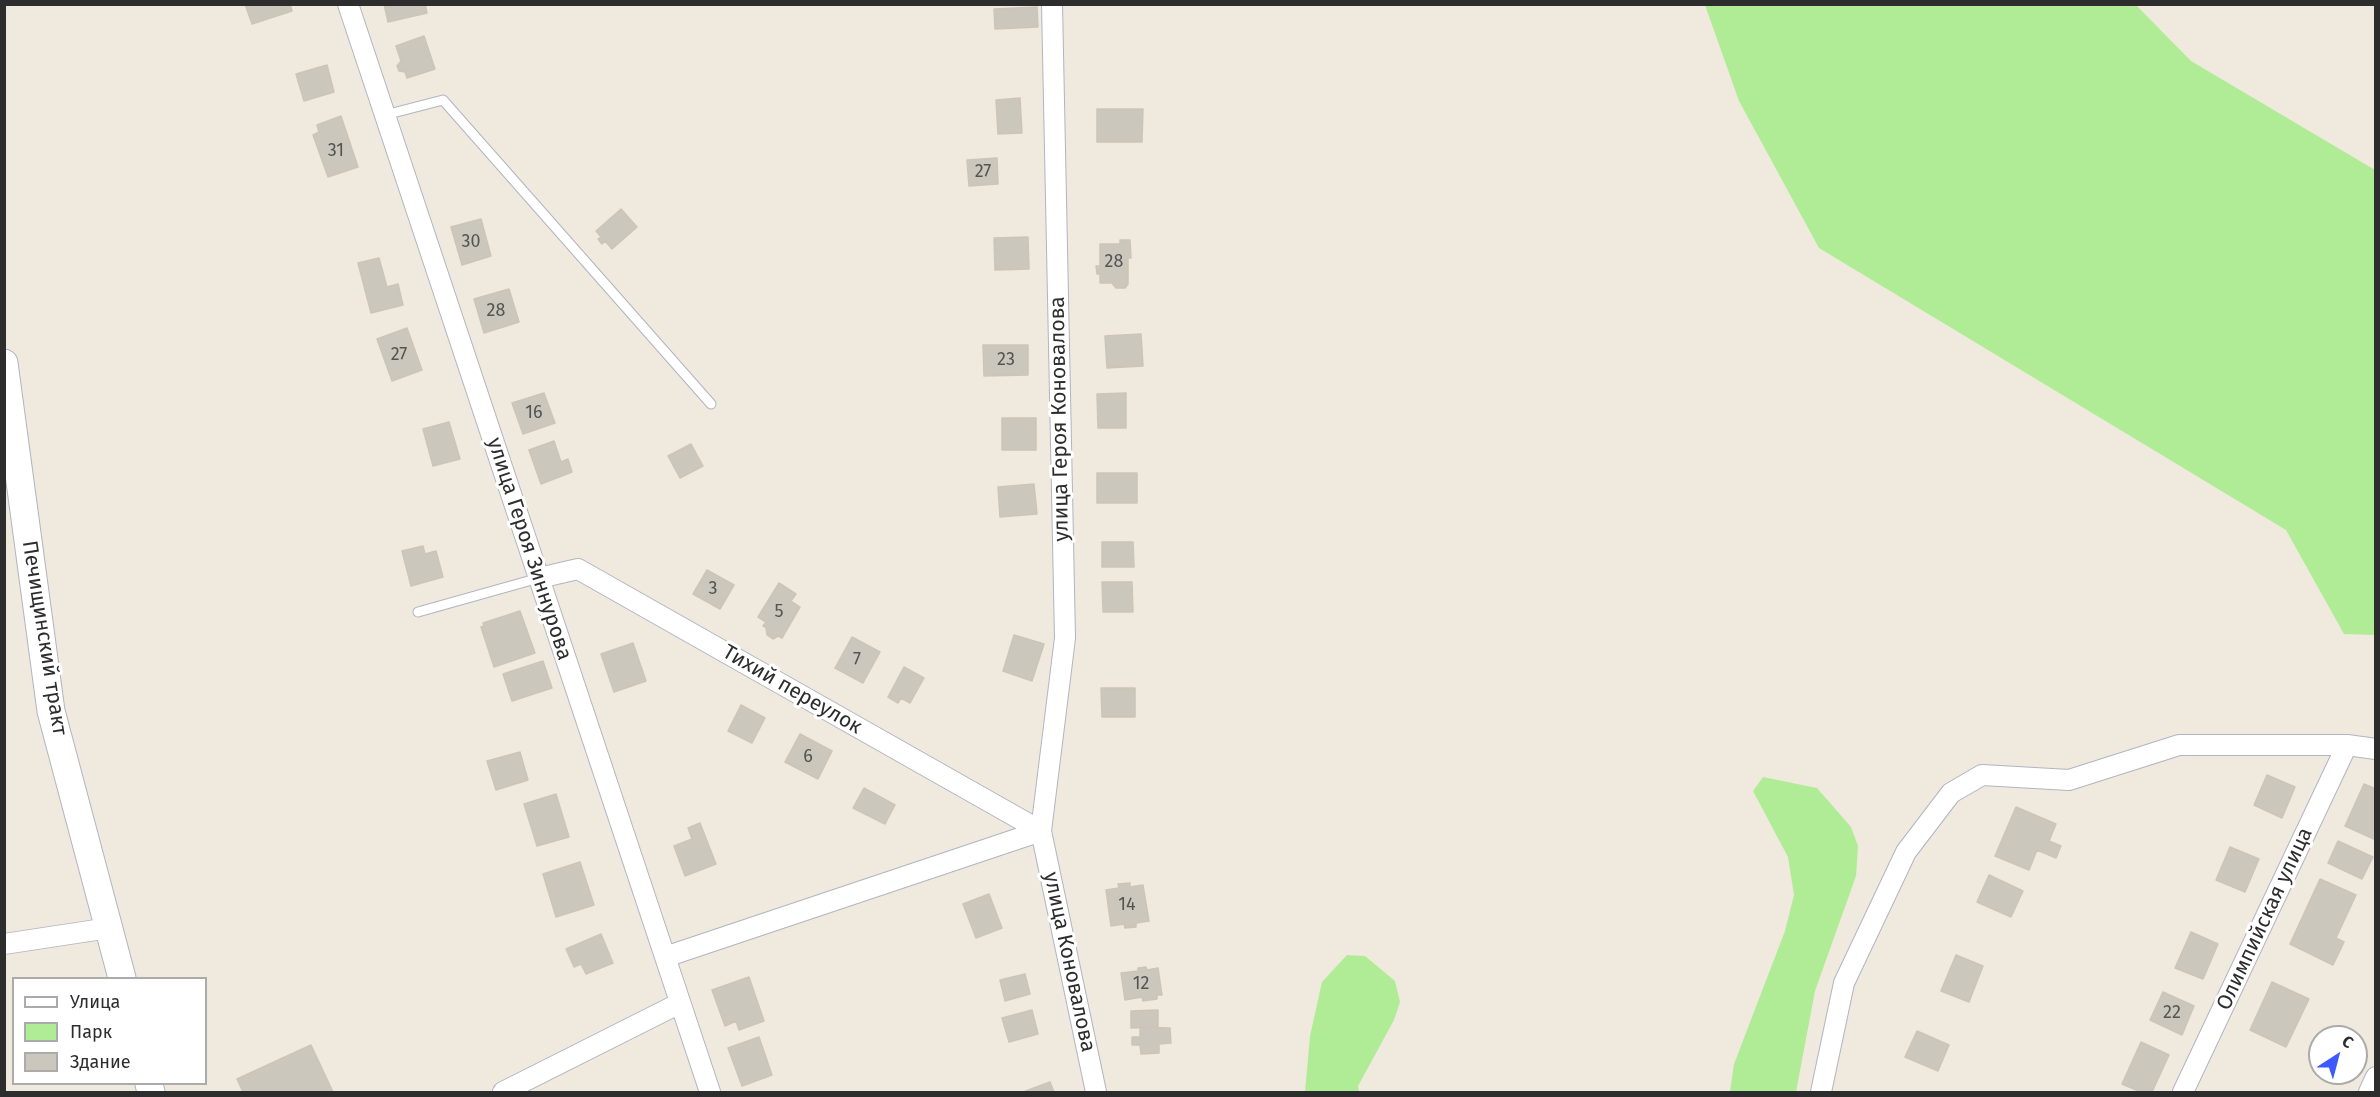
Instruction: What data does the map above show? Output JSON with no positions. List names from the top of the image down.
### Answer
{
  "streets": {
    "street": [
      "улица Героя Коновалова",
      "улица Героя Зиннурова",
      "Печищинский тракт",
      "Тихий переулок",
      "Олимпийская улица",
      "улица Коновалова"
    ]
  },
  "crossings": [
    ["улица Героя Коновалова", "Тихий переулок"],
    ["улица Героя Коновалова", "улица Коновалова"],
    ["улица Героя Зиннурова", "Тихий переулок"],
    ["Тихий переулок", "улица Коновалова"]
  ],
  "house_numbers": [
    "31",
    "27",
    "30",
    "28",
    "28",
    "27",
    "23",
    "16",
    "3",
    "5",
    "7",
    "6",
    "14",
    "12",
    "22"
  ],
  "legend": ["Улица", "Парк", "Здание"],
  "north": "top right"
}
